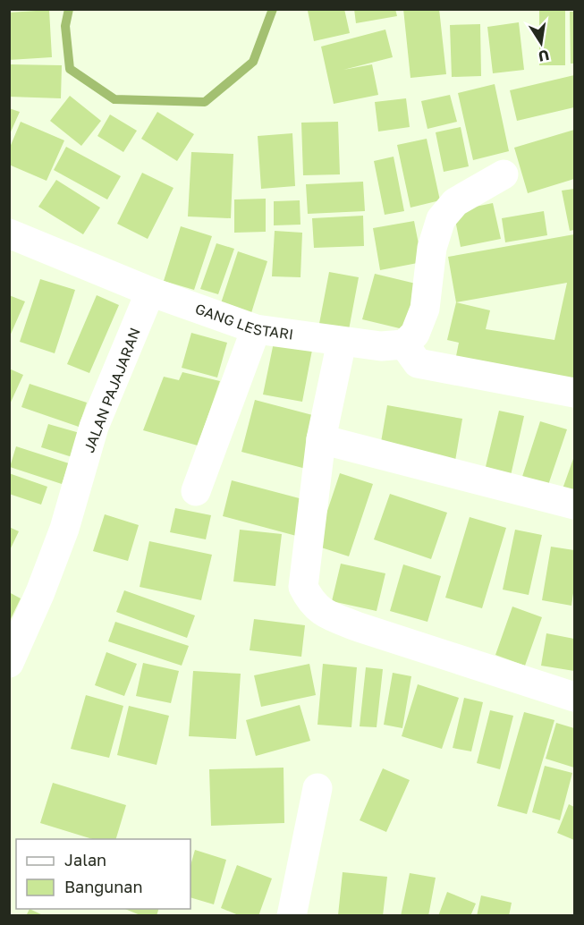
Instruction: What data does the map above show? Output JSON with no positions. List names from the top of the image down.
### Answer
{
  "streets": {
    "street": ["GANG LESTARI", "JALAN PAJAJARAN"]
  },
  "crossings": [
    ["GANG LESTARI", "JALAN PAJAJARAN"]
  ],
  "legend": ["Jalan", "Bangunan"],
  "north": "bottom"
}
